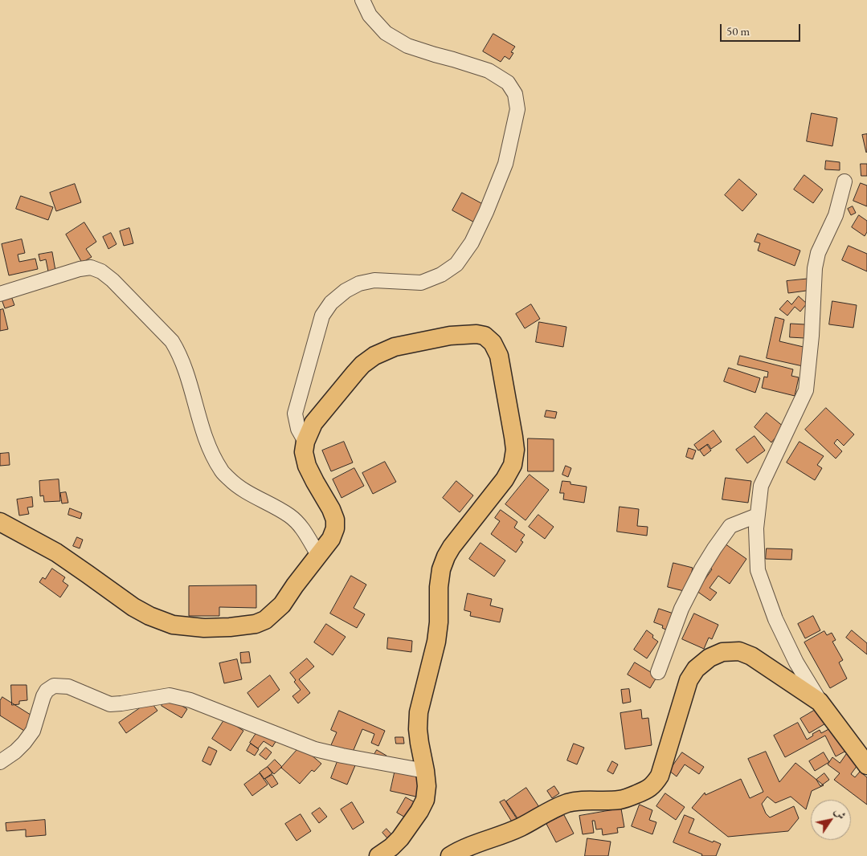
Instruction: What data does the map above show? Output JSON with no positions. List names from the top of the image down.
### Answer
{
  "scale_bar": "50 m",
  "north": "top right"
}
